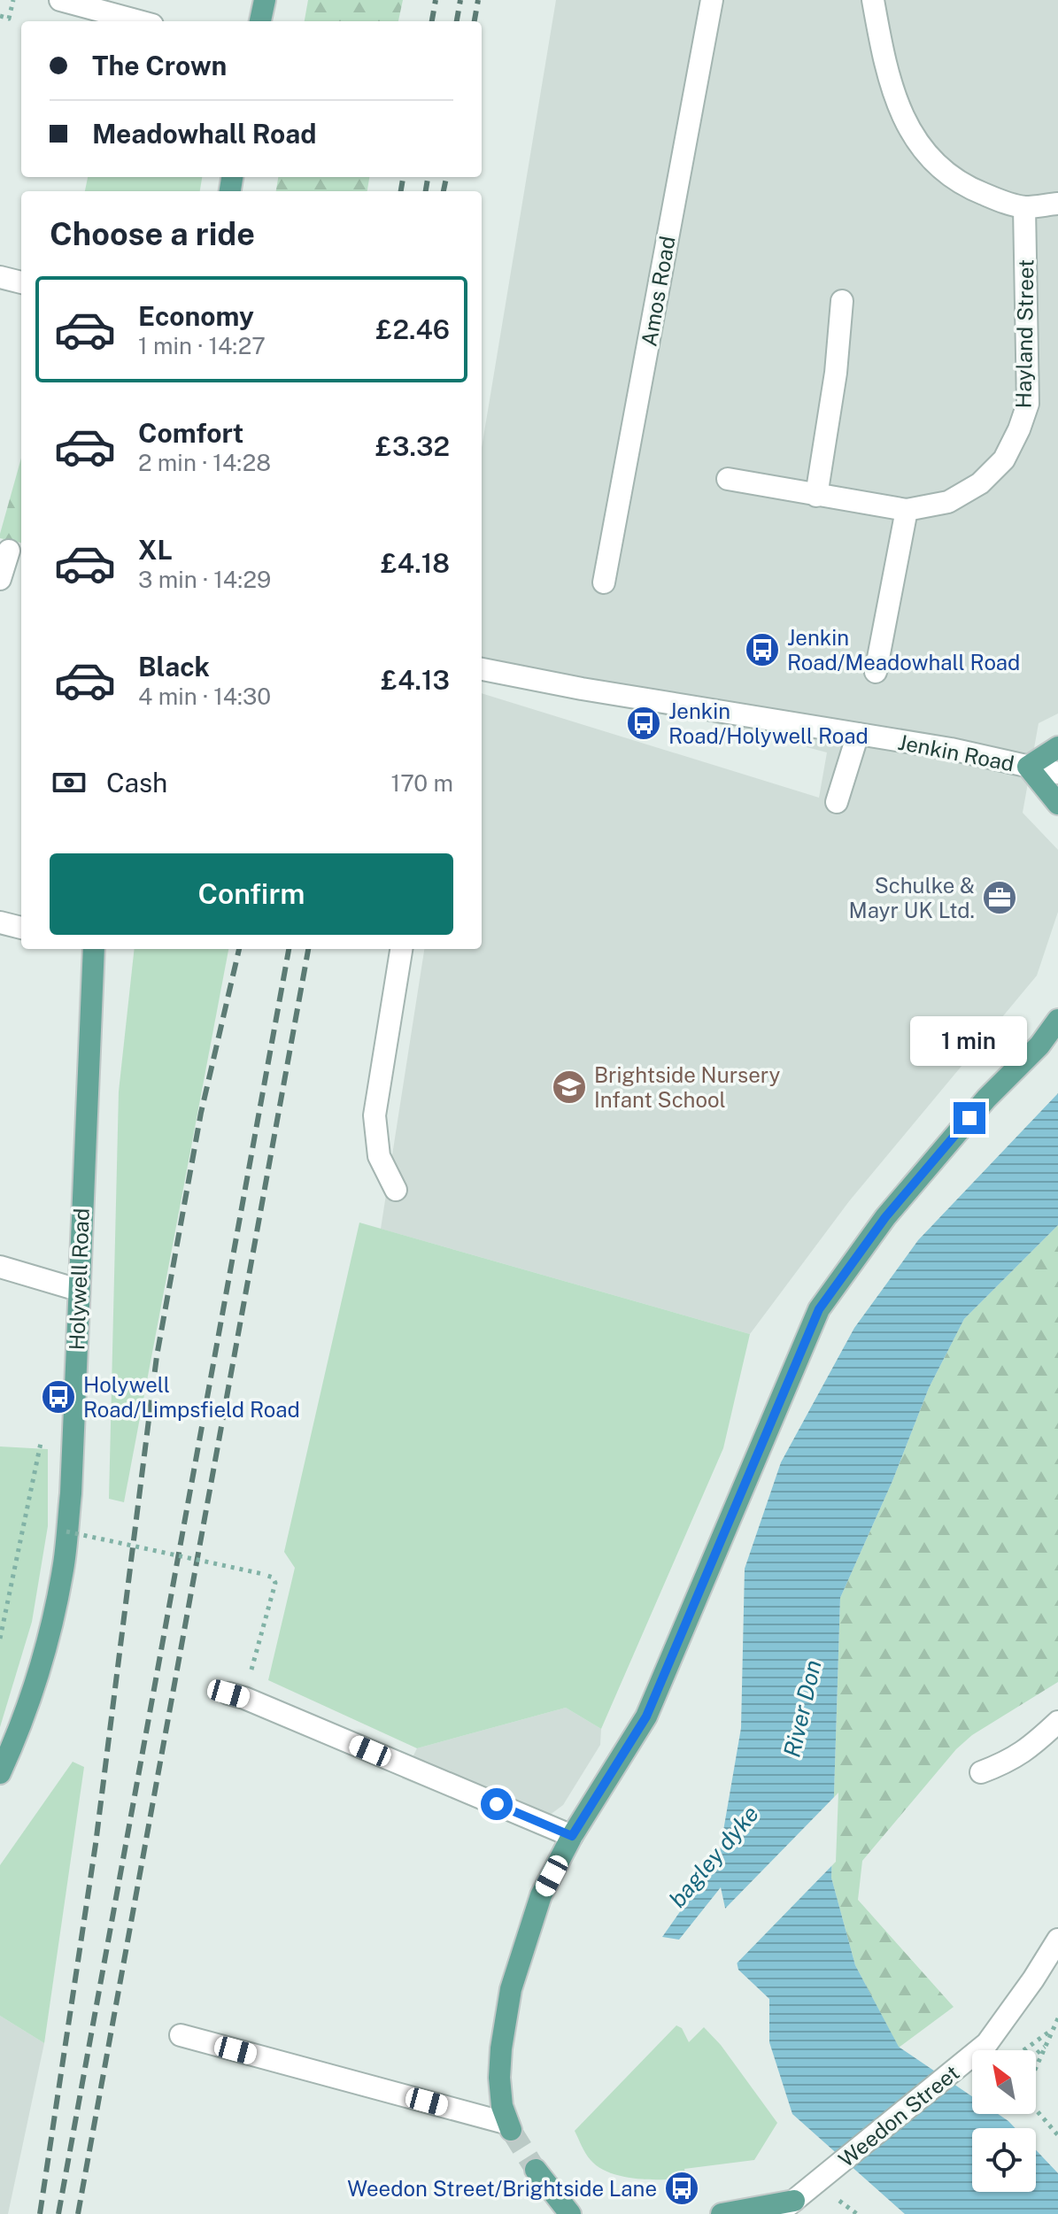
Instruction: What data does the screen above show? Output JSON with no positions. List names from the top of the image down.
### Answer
{
  "streets": {
    "main road": ["Holywell Road"],
    "street": [
      "Amos Road",
      "Hayland Street",
      "Jenkin Road",
      "Weedon Street"
    ]
  },
  "water": ["River Don", "bagley dyke"],
  "places": {
    "bus stop": [
      "Jenkin Road/Meadowhall Road",
      "Jenkin Road/Holywell Road",
      "Holywell Road/Limpsfield Road",
      "Weedon Street/Brightside Lane"
    ],
    "office": ["Schulke & Mayr UK Ltd."],
    "school or university": ["Brightside Nursery Infant School"]
  },
  "north": "top left",
  "page": {
    "banner": ["The Crown", "Meadowhall Road"],
    "heading": "Choose a ride",
    "list": [
      {
        "name": "Economy",
        "note": "1 min · 14:27",
        "value": "£2.46"
      },
      {
        "name": "Comfort",
        "note": "2 min · 14:28",
        "value": "£3.32"
      },
      {
        "name": "XL",
        "note": "3 min · 14:29",
        "value": "£4.18"
      },
      {
        "name": "Black",
        "note": "4 min · 14:30",
        "value": "£4.13"
      }
    ],
    "pay": ["Cash", "170 m"],
    "buttons": "Confirm",
    "bubble": "1 min"
  }
}
